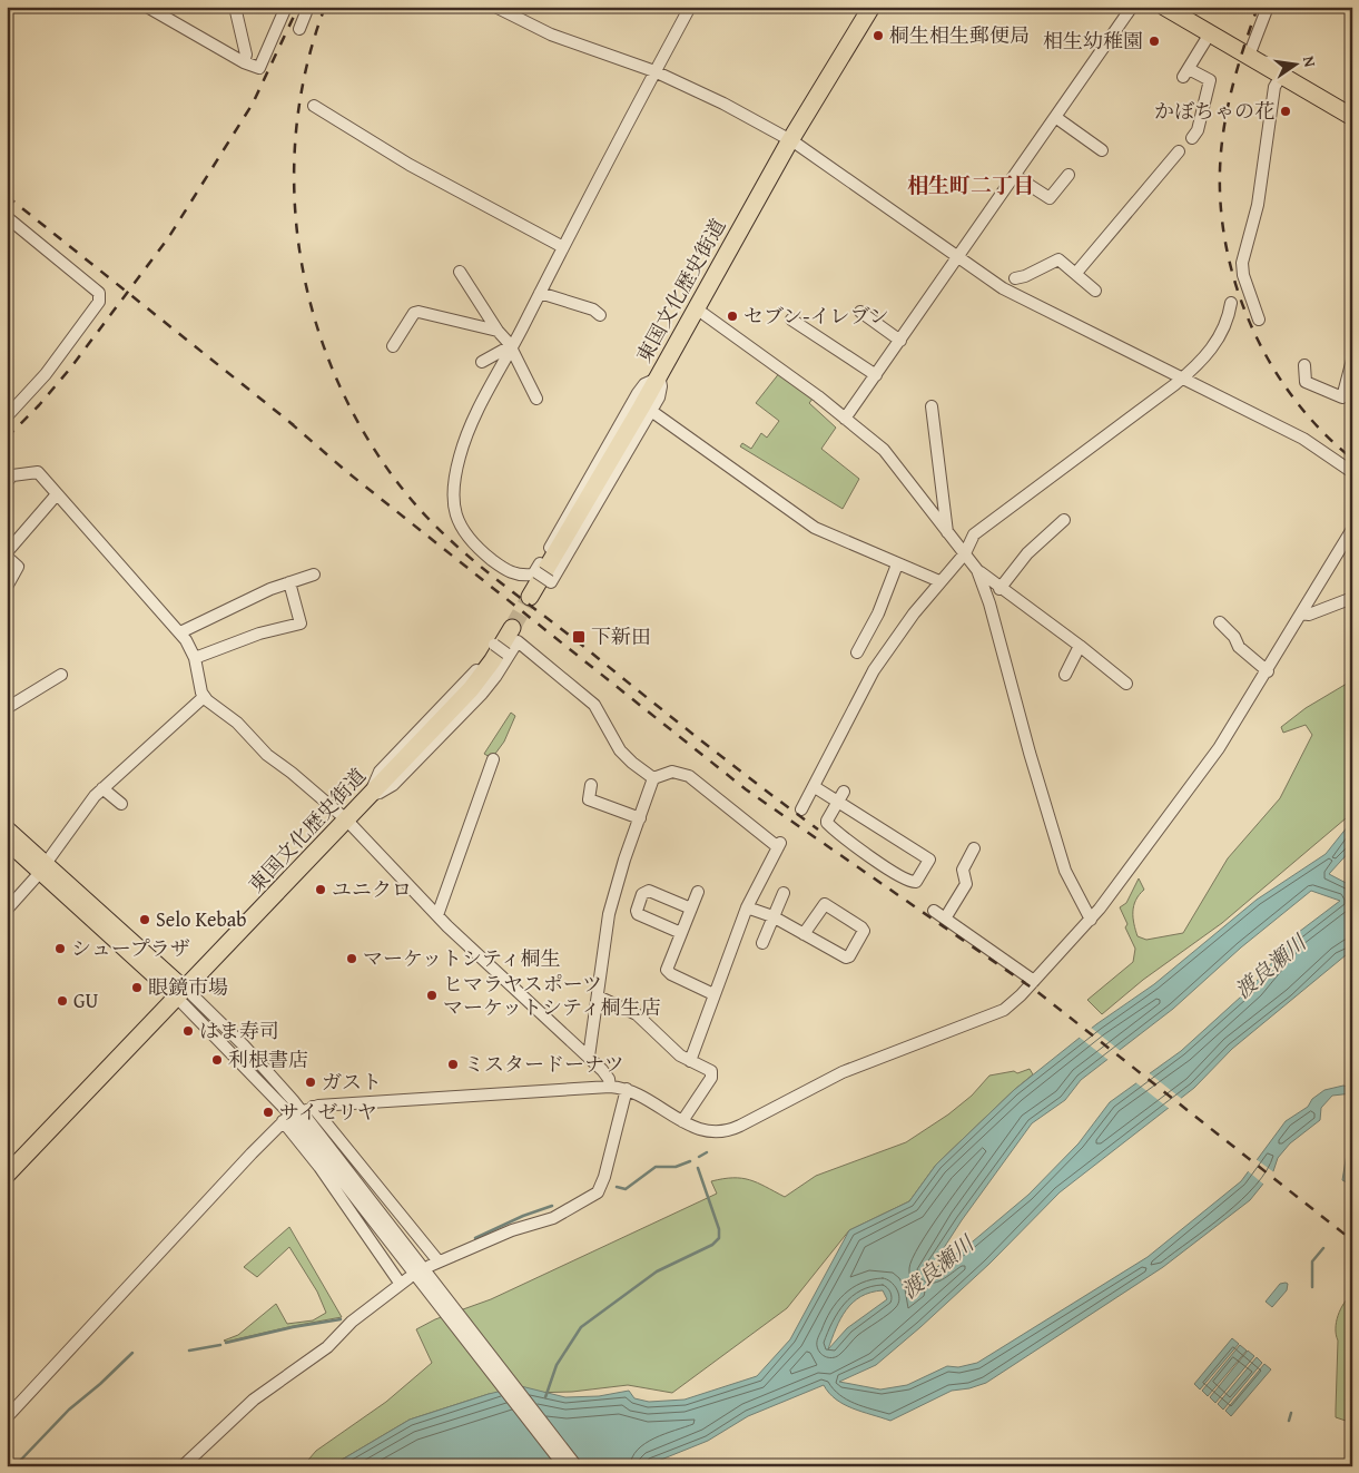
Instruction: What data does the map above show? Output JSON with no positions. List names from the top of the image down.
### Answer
{
  "streets": {
    "highway": ["東国文化歴史街道"]
  },
  "districts": ["相生町二丁目"],
  "water": ["渡良瀬川"],
  "places": {
    "other": [
      "桐生相生郵便局",
      "相生幼稚園",
      "かぼちゃの花",
      "セブン-イレブン",
      "ユニクロ",
      "Selo Kebab",
      "シュープラザ",
      "マーケットシティ桐生",
      "眼鏡市場",
      "ヒマラヤスポーツ マーケットシティ桐生店",
      "GU",
      "はま寿司",
      "利根書店",
      "ミスタードーナツ",
      "ガスト",
      "サイゼリヤ"
    ],
    "transit": ["下新田"]
  },
  "north": "right"
}
